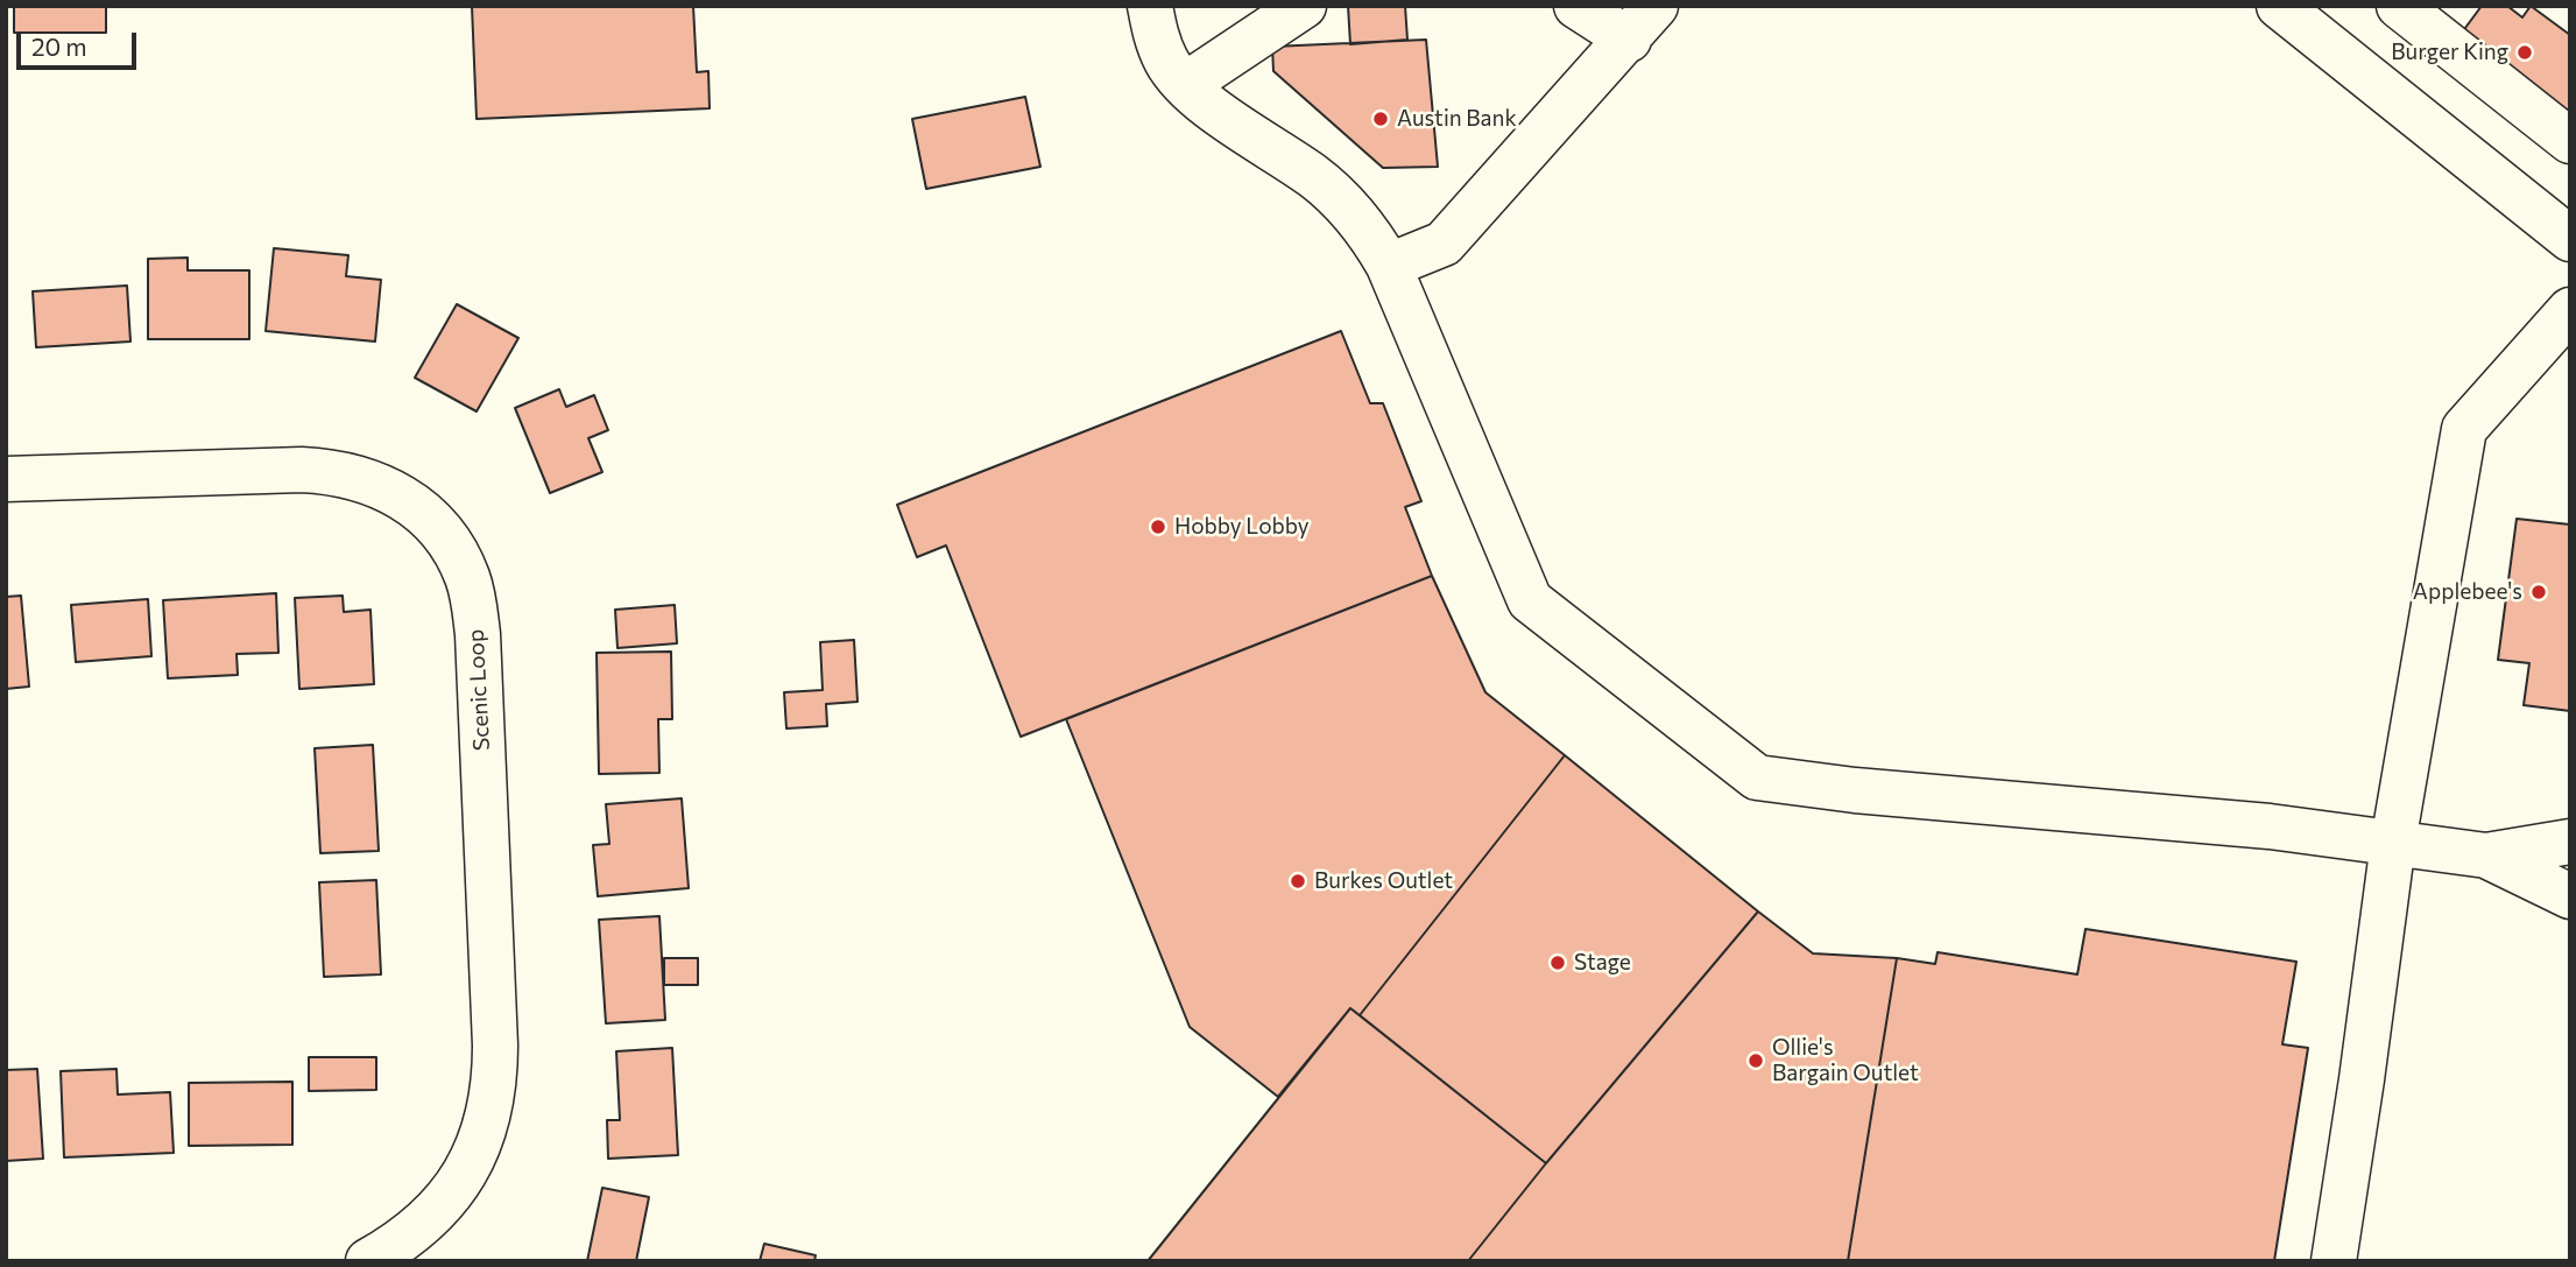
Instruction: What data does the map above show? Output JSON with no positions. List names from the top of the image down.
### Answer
{
  "streets": {
    "street": ["Scenic Loop"]
  },
  "places": [
    "Burger King",
    "Austin Bank",
    "Hobby Lobby",
    "Applebee's",
    "Burkes Outlet",
    "Stage",
    "Ollie's Bargain Outlet"
  ],
  "scale_bar": "20 m"
}
